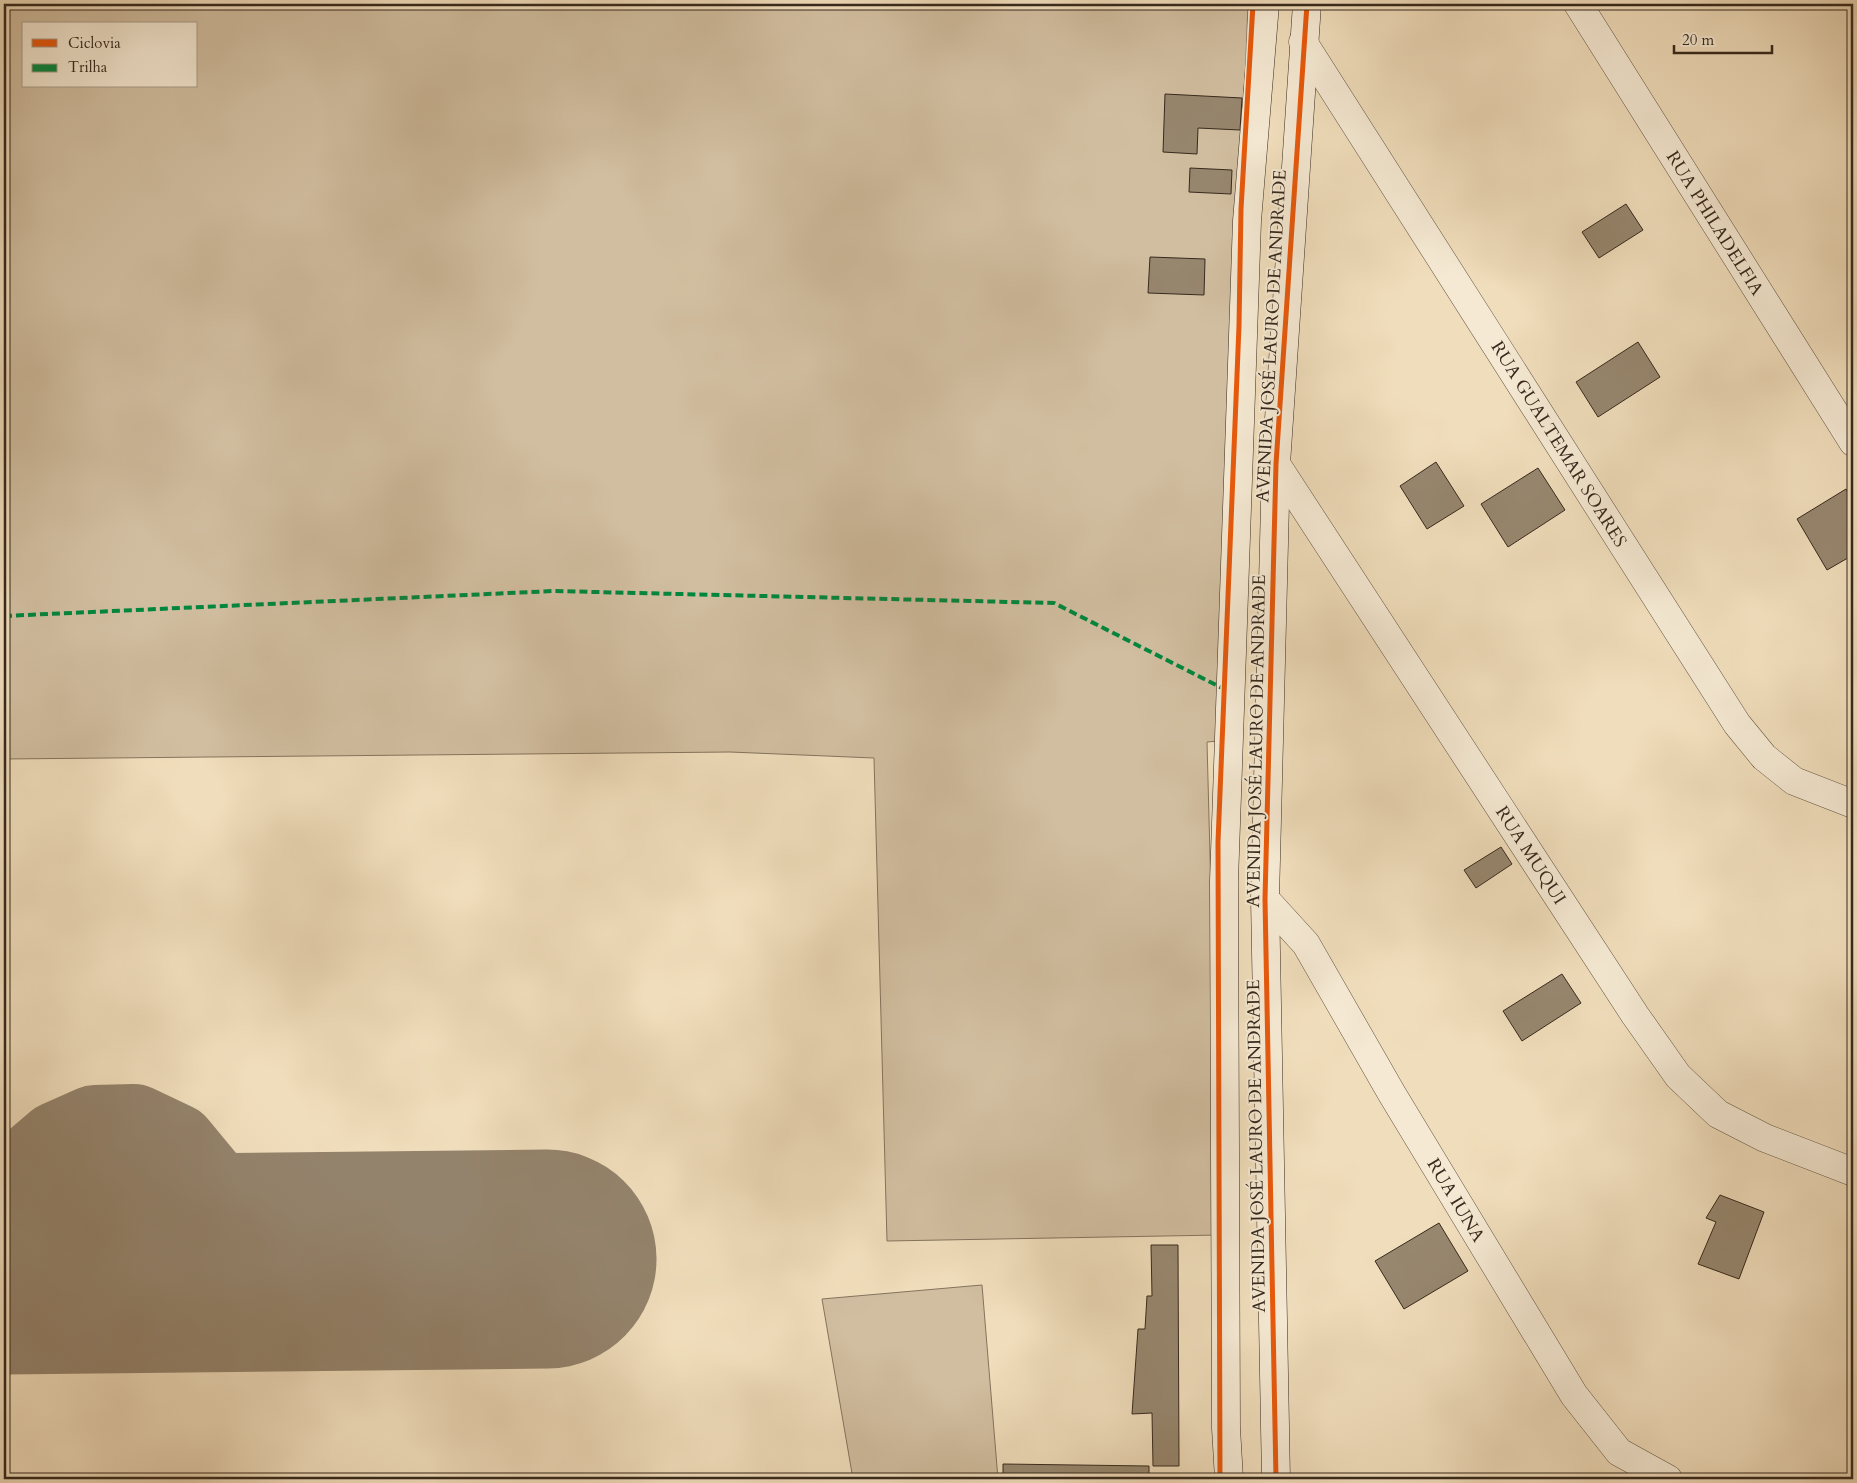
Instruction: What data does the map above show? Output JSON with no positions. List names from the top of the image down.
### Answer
{
  "streets": {
    "street": [
      "RUA PHILADELFIA",
      "AVENIDA JOSÉ LAURO DE ANDRADE",
      "RUA GUALTEMAR SOARES",
      "RUA MUQUI",
      "RUA IUNA"
    ]
  },
  "crossings": [
    ["AVENIDA JOSÉ LAURO DE ANDRADE", "RUA GUALTEMAR SOARES"],
    ["AVENIDA JOSÉ LAURO DE ANDRADE", "RUA MUQUI"],
    ["AVENIDA JOSÉ LAURO DE ANDRADE", "RUA IUNA"]
  ],
  "legend": ["Ciclovia", "Trilha"],
  "scale_bar": "20 m"
}
